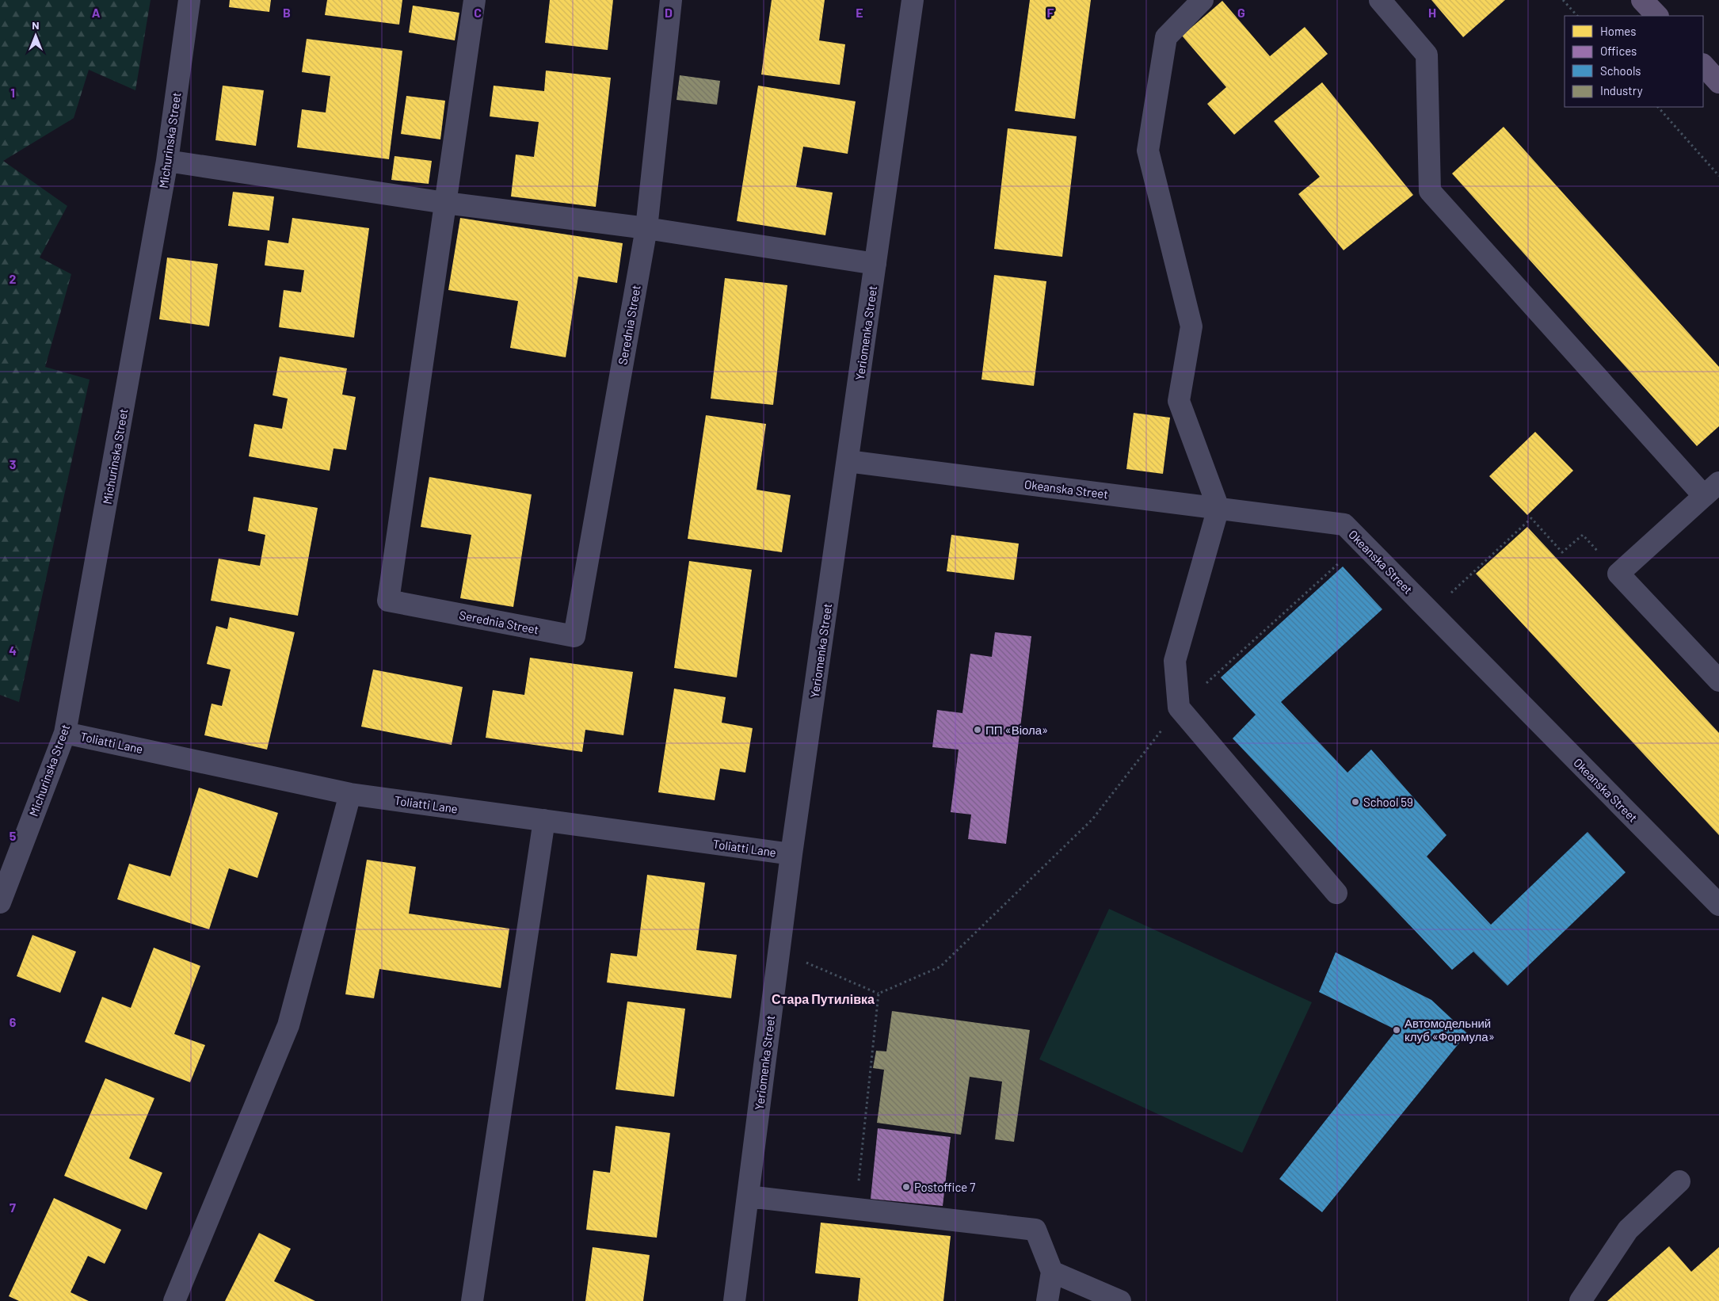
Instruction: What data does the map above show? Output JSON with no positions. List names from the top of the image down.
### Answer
{
  "streets": {
    "street": [
      "Michurinska Street",
      "Serednia Street",
      "Yeriomenka Street",
      "Okeanska Street",
      "Toliatti Lane"
    ]
  },
  "crossings": [
    ["Michurinska Street", "Toliatti Lane"],
    ["Yeriomenka Street", "Okeanska Street"],
    ["Yeriomenka Street", "Toliatti Lane"]
  ],
  "districts": ["Стара Путилівка"],
  "places": [
    "ПП «Віола»",
    "School 59",
    "Автомодельний клуб «Формула»",
    "Postoffice 7"
  ],
  "legend": [
    "Homes",
    "Offices",
    "Schools",
    "Industry"
  ],
  "north": "top",
  "grid": {
    "columns": [
      "A",
      "B",
      "C",
      "D",
      "E",
      "F",
      "G",
      "H"
    ],
    "rows": [
      "1",
      "2",
      "3",
      "4",
      "5",
      "6",
      "7"
    ]
  }
}
